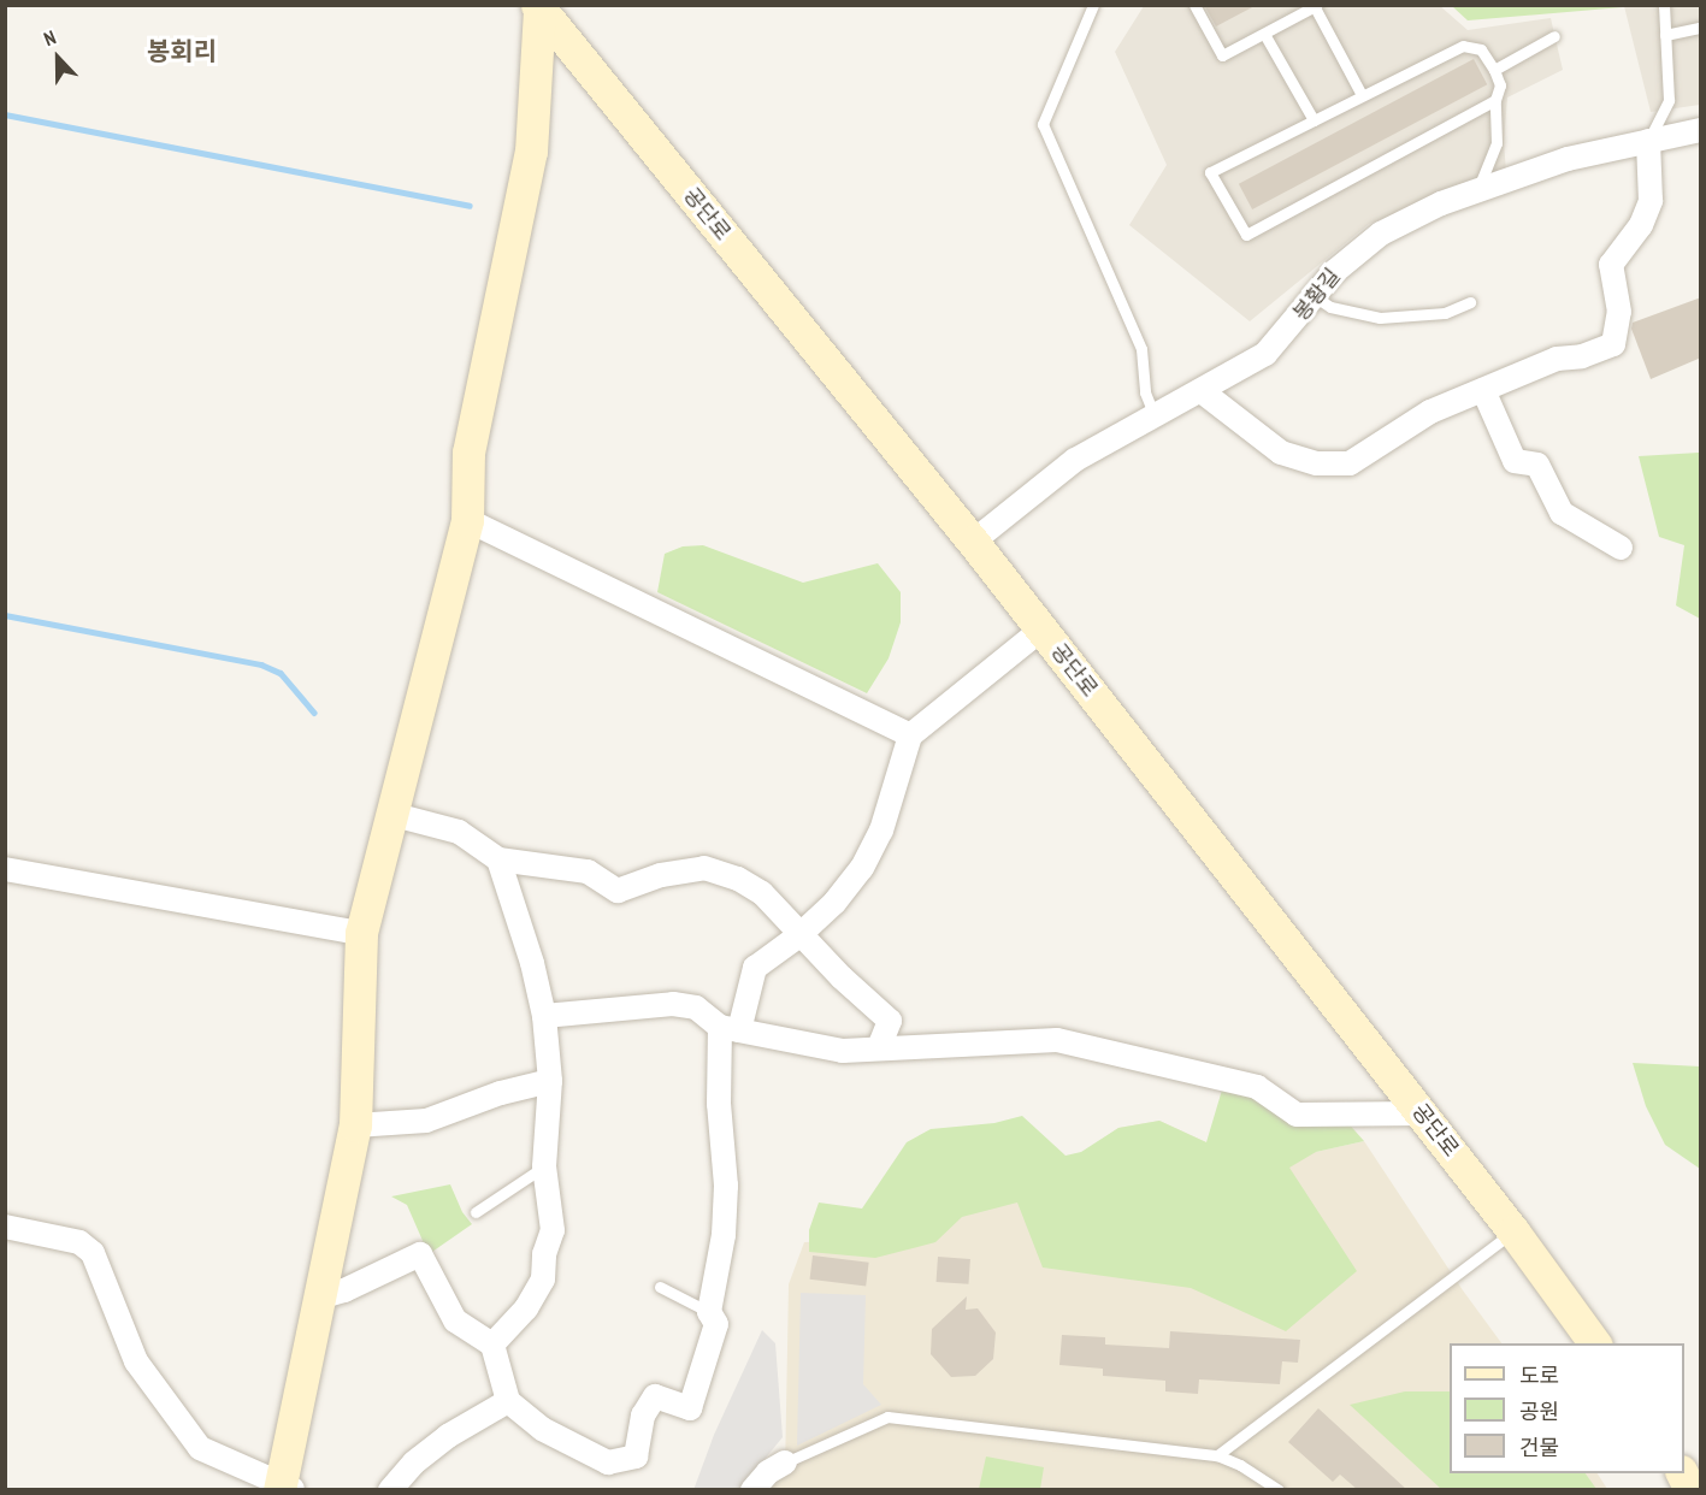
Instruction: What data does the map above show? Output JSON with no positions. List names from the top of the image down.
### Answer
{
  "streets": {
    "street": ["공단로", "봉황길"]
  },
  "crossings": [
    ["공단로", "봉황길"]
  ],
  "districts": ["봉회리"],
  "legend": ["도로", "공원", "건물"],
  "north": "top"
}
